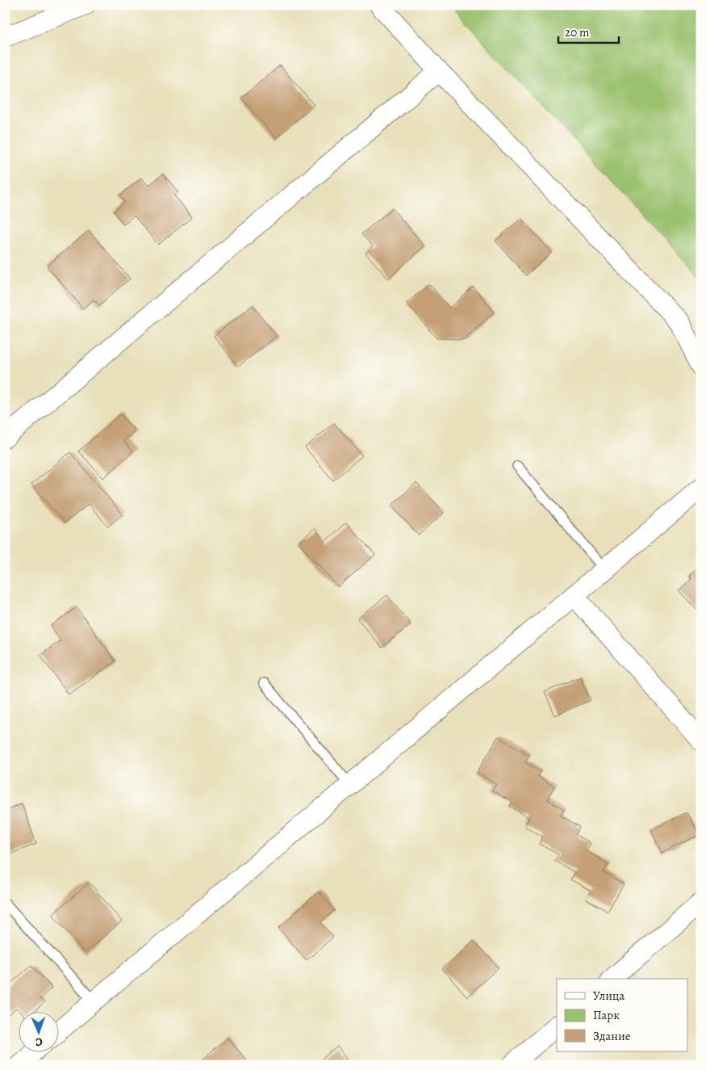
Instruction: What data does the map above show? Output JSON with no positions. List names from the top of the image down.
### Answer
{
  "legend": ["Улица", "Парк", "Здание"],
  "scale_bar": "20 m",
  "north": "bottom"
}
